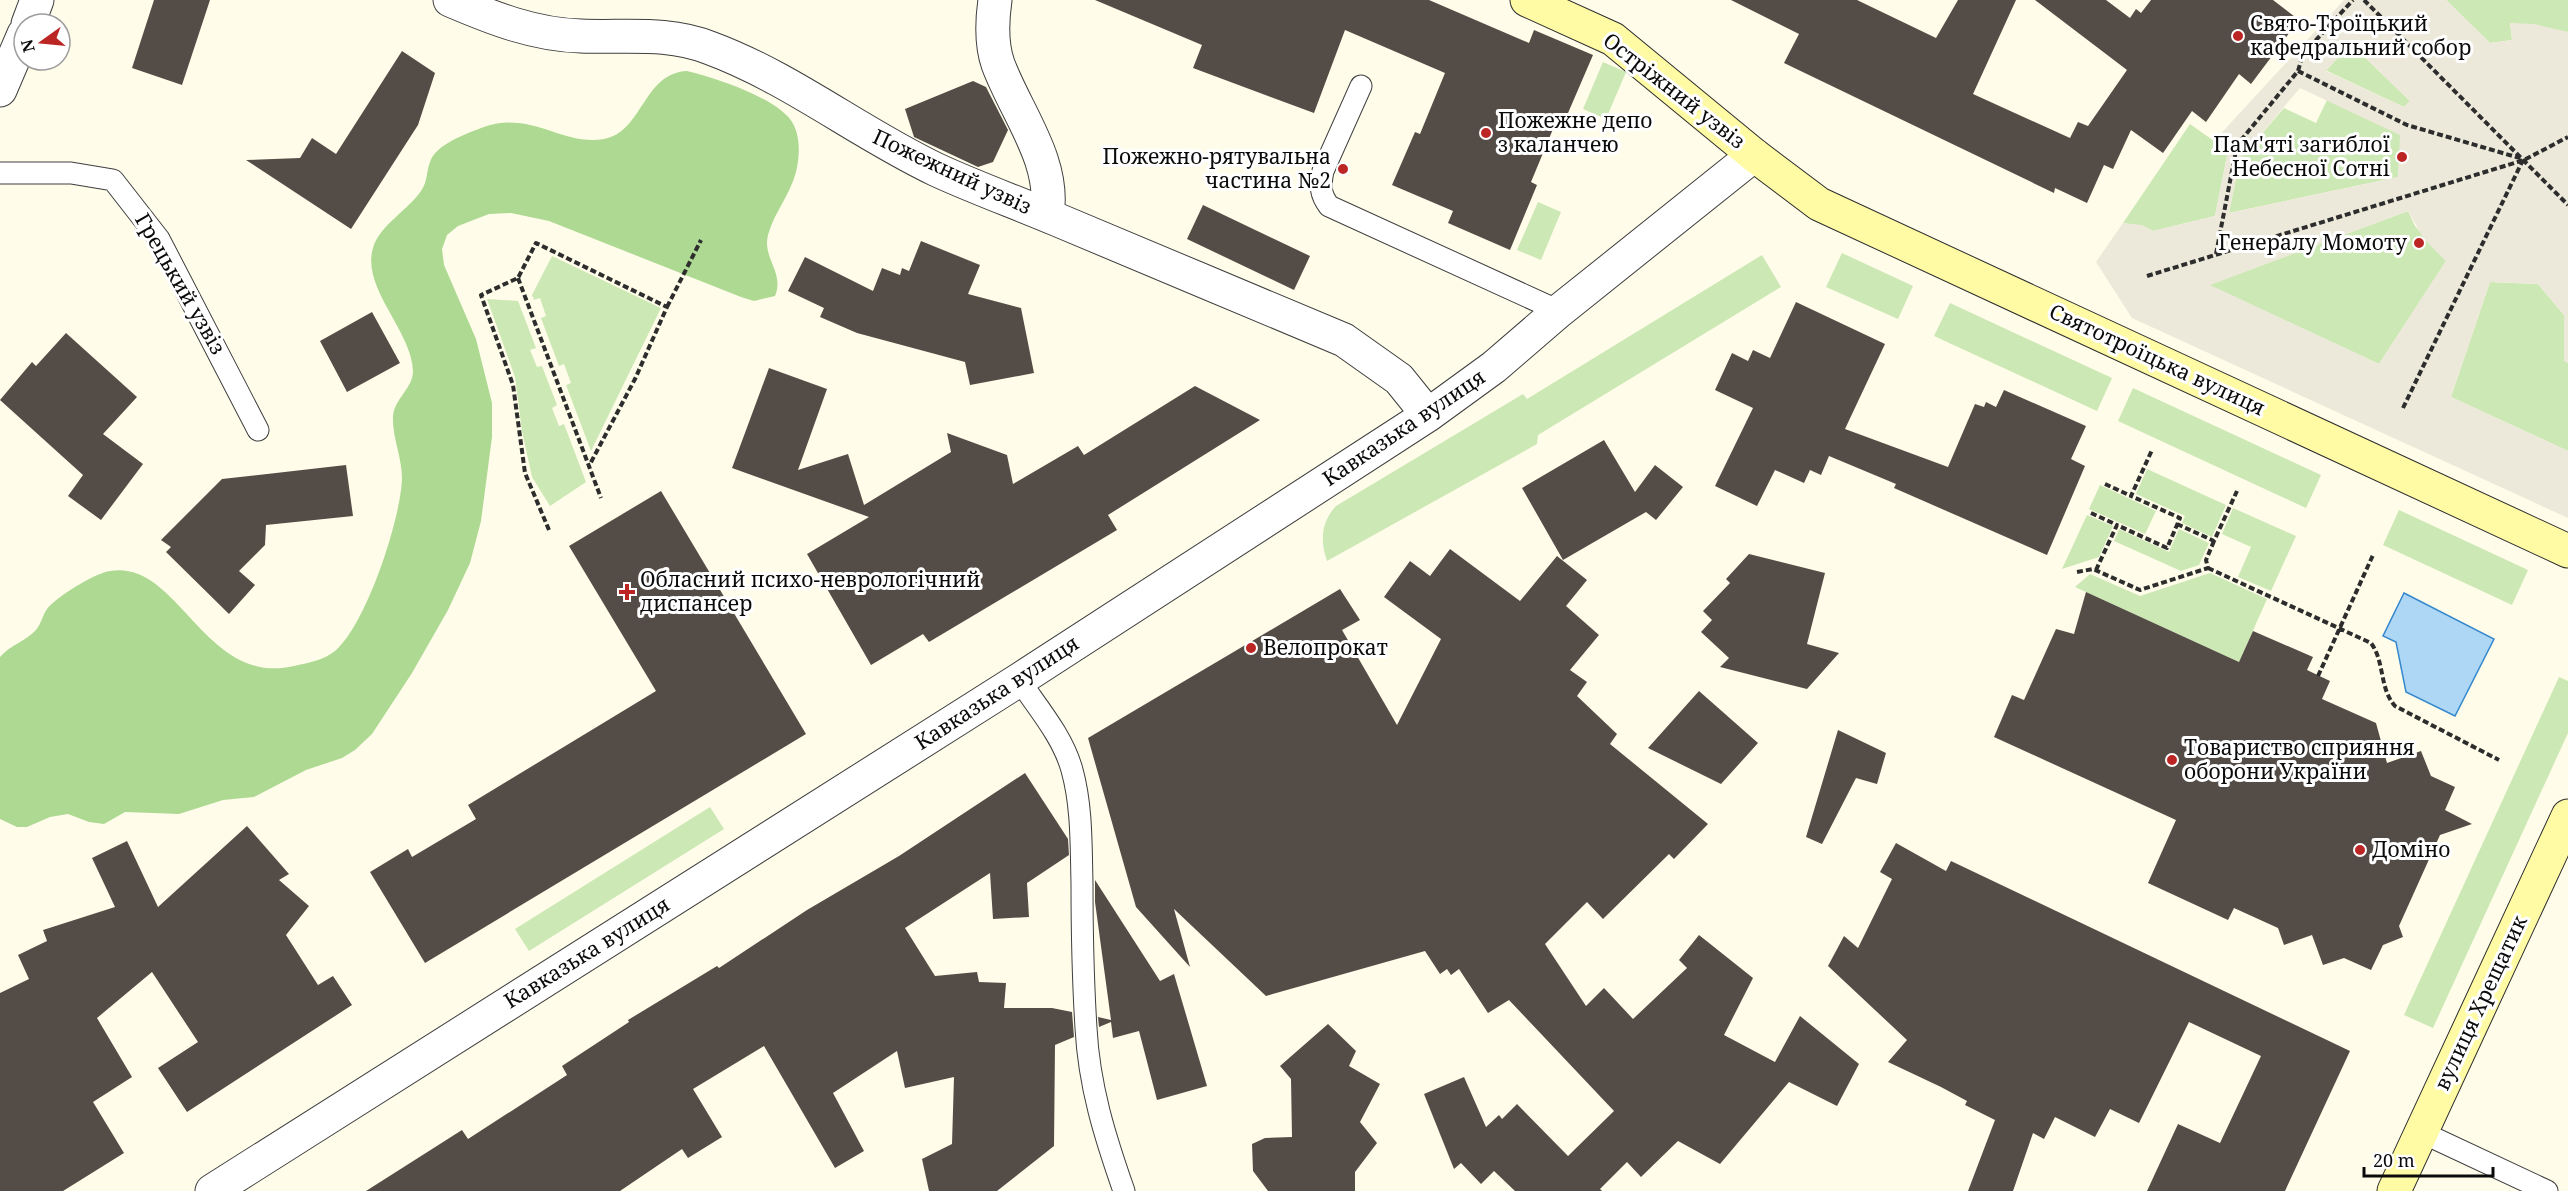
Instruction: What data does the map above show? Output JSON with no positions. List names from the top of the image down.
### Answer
{
  "streets": {
    "street": [
      "Остріжний узвіз",
      "Пожежний узвіз",
      "Святотроїцька вулиця",
      "Кавказька вулиця",
      "вулиця Хрещатик"
    ],
    "lane": ["Грецький узвіз"]
  },
  "crossings": [
    ["Остріжний узвіз", "Святотроїцька вулиця"],
    ["Остріжний узвіз", "Кавказька вулиця"],
    ["Пожежний узвіз", "Кавказька вулиця"],
    ["Святотроїцька вулиця", "Кавказька вулиця"]
  ],
  "places": {
    "other": [
      "Свято-Троїцький кафедральний собор",
      "Пожежне депо з каланчею",
      "Пам'яті загиблої Небесної Сотні",
      "Пожежно-рятувальна частина №2",
      "Генералу Момоту",
      "Велопрокат",
      "Товариство сприяння оборони України",
      "Доміно"
    ],
    "health": ["Обласний психо-неврологічний диспансер"]
  },
  "scale_bar": "20 m",
  "north": "left"
}
